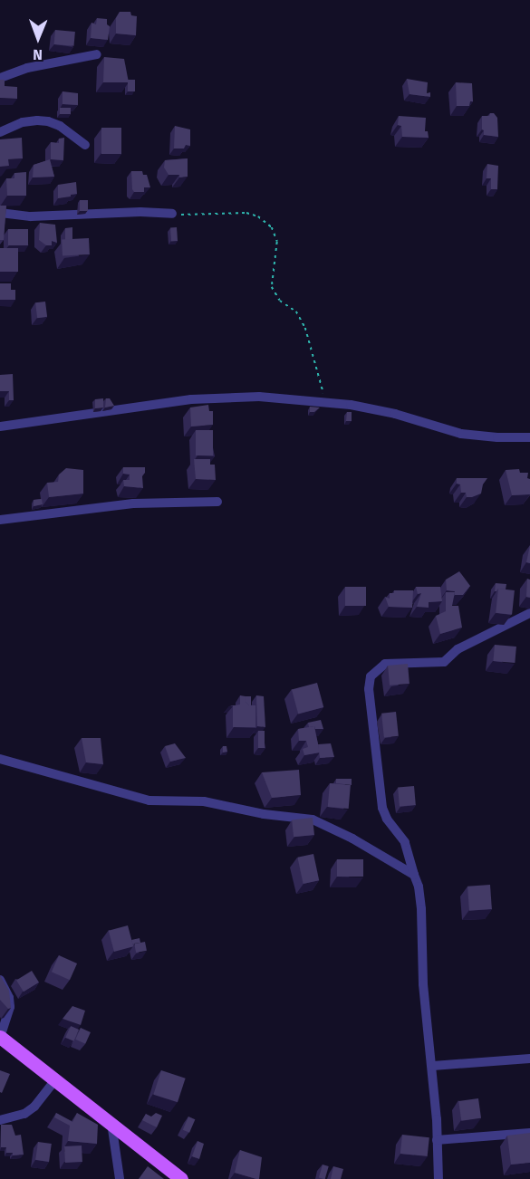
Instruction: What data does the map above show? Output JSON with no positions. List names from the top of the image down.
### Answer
{
  "north": "bottom"
}
